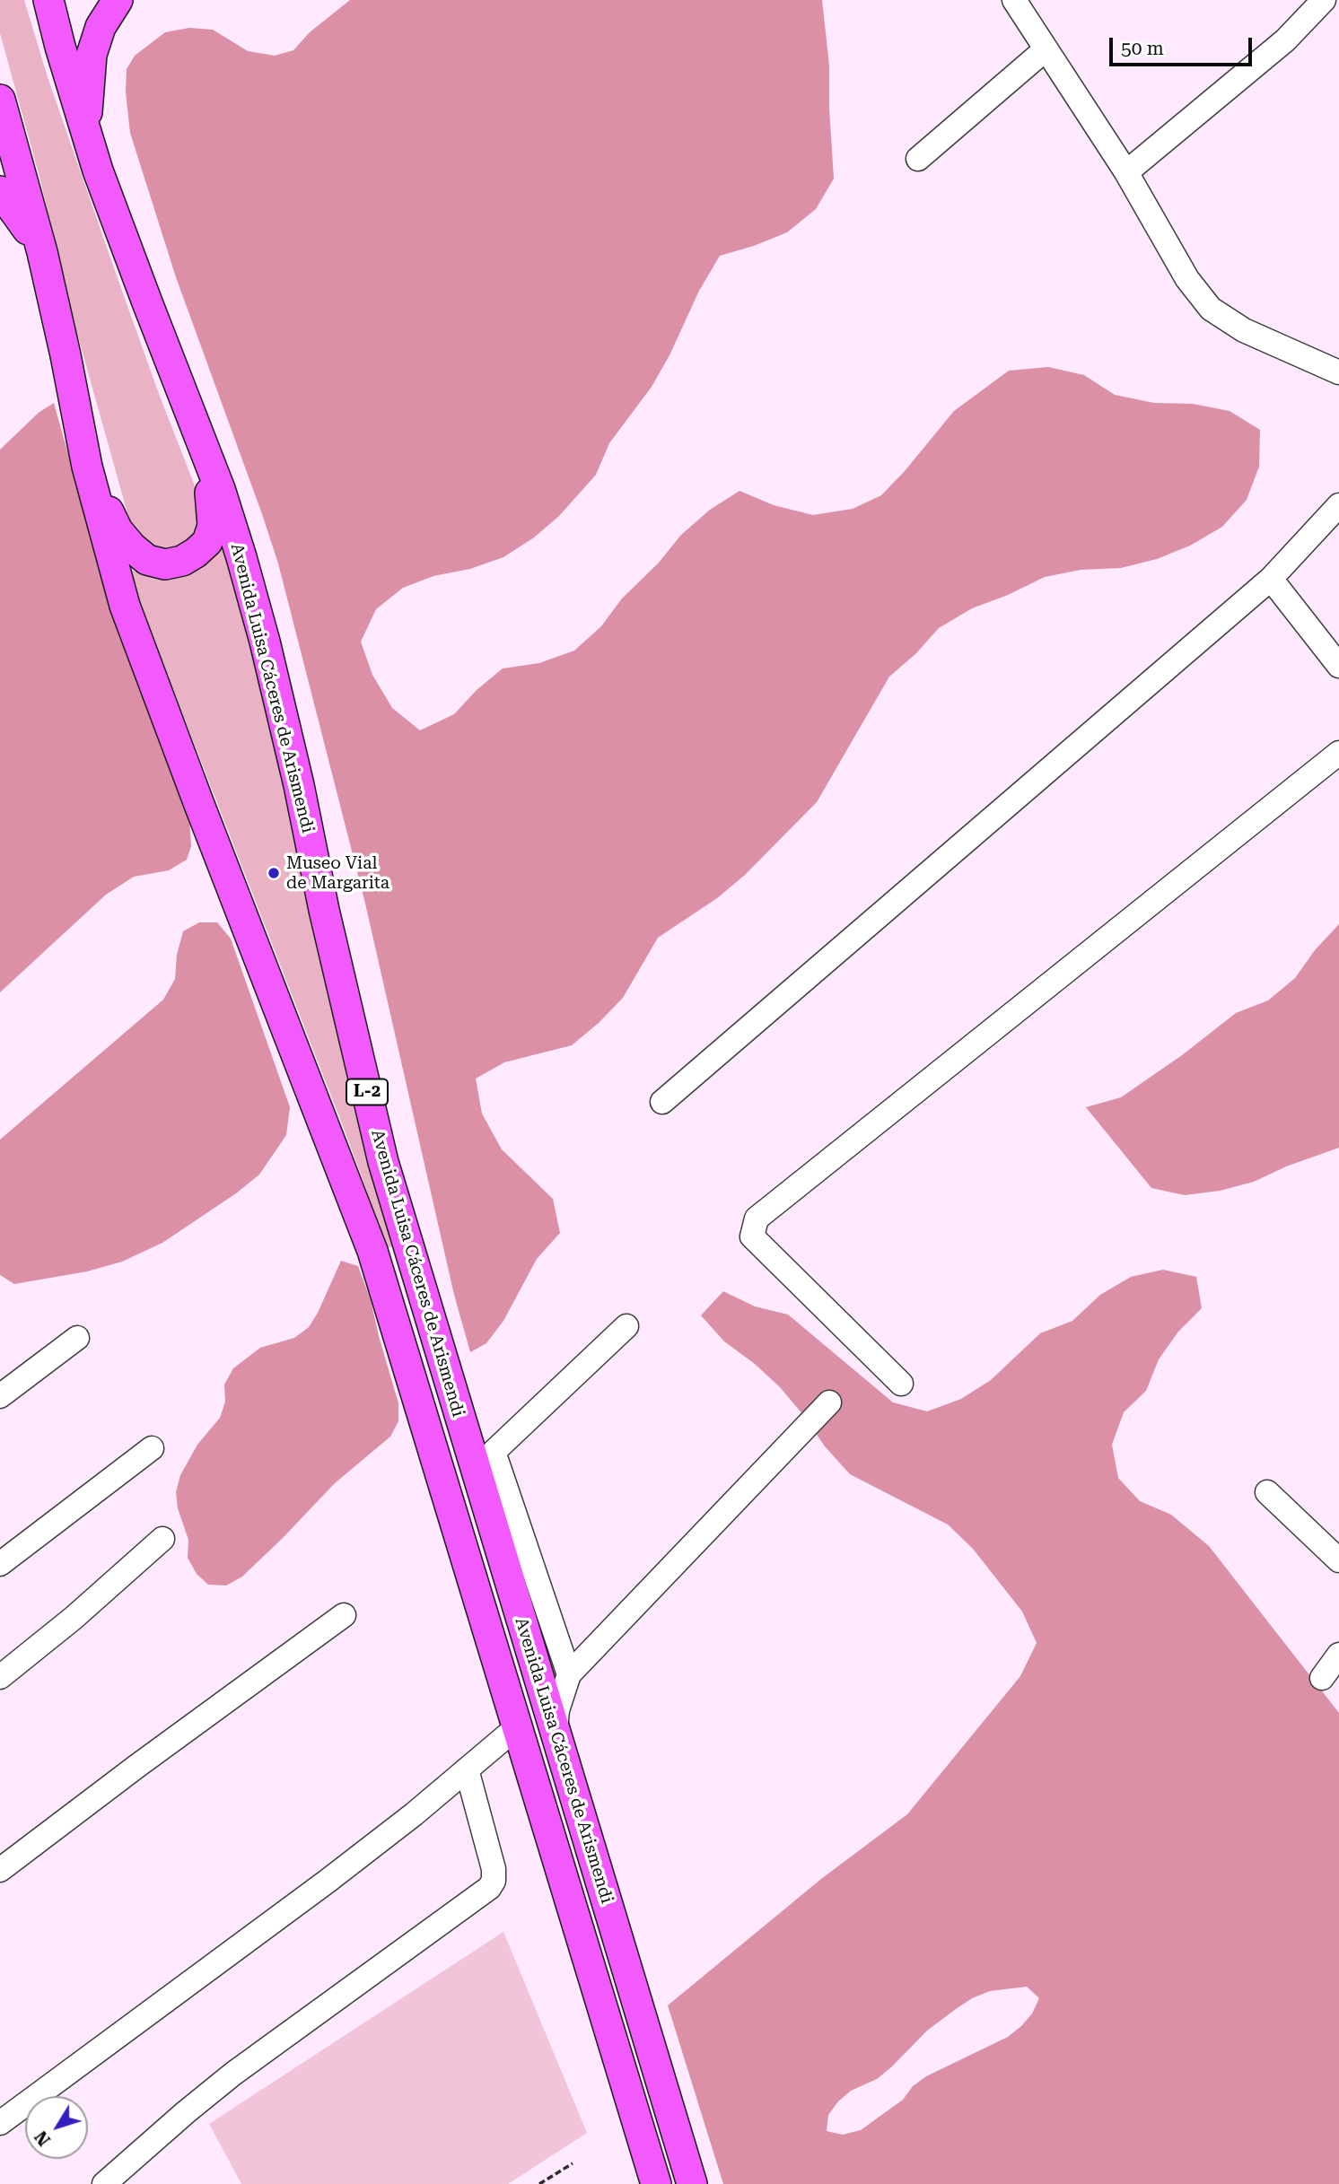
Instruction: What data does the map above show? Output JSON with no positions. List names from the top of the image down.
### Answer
{
  "streets": {
    "main road": ["Avenida Luisa Cáceres de Arismendi", "L-2"]
  },
  "places": ["Museo Vial de Margarita"],
  "scale_bar": "50 m",
  "north": "bottom left"
}
